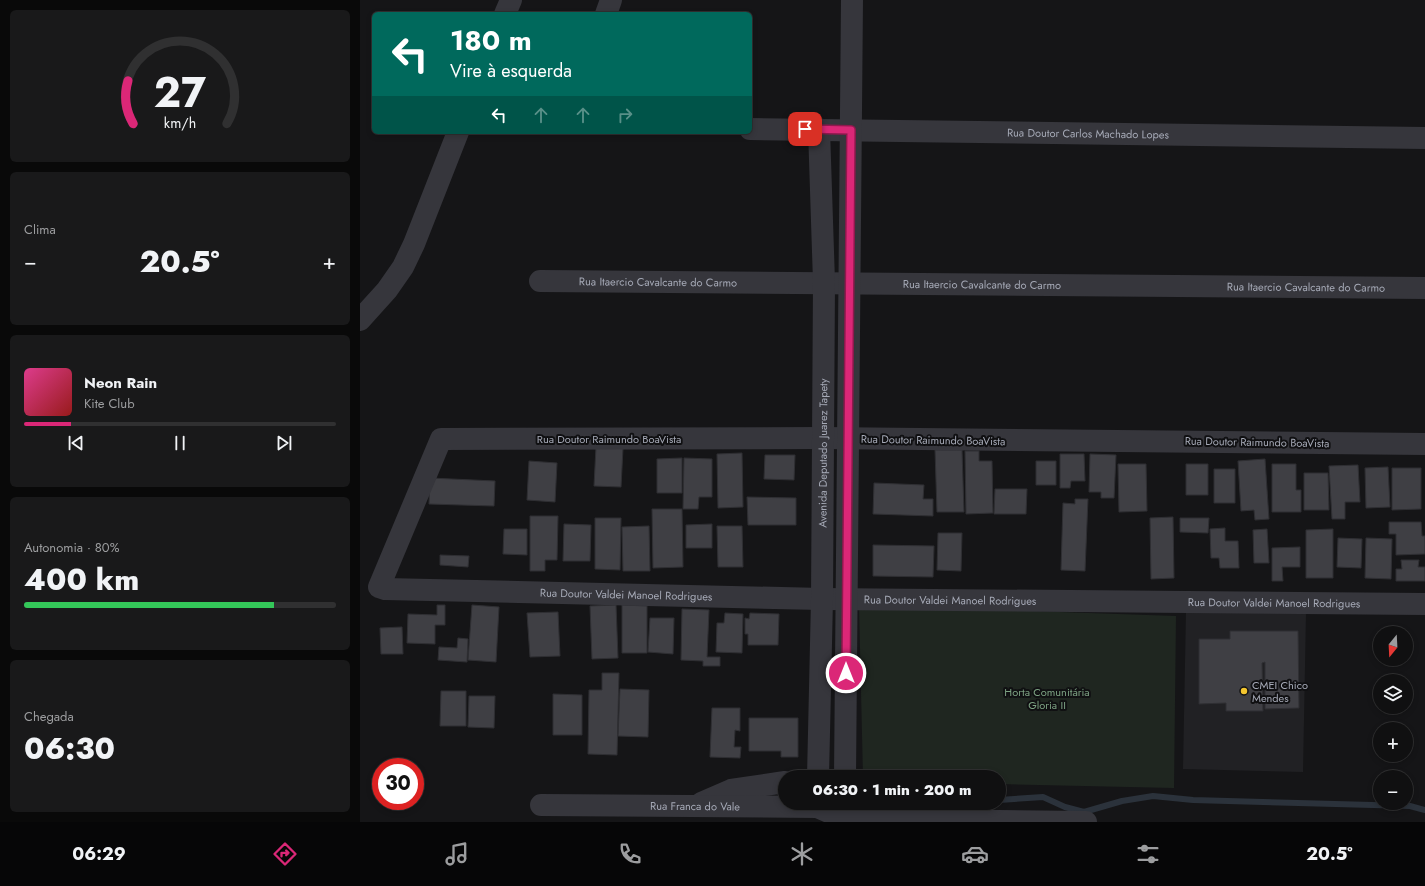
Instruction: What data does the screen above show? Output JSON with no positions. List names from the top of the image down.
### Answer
{
  "streets": {
    "street": [
      "Rua Doutor Carlos Machado Lopes",
      "Rua Itaercio Cavalcante do Carmo",
      "Rua Doutor Raimundo BoaVista",
      "Avenida Deputado Juarez Tapety",
      "Rua Doutor Valdei Manoel Rodrigues",
      "Rua Franca do Vale"
    ]
  },
  "crossings": [
    ["Rua Doutor Carlos Machado Lopes", "Avenida Deputado Juarez Tapety"],
    ["Rua Itaercio Cavalcante do Carmo", "Avenida Deputado Juarez Tapety"],
    ["Rua Doutor Raimundo BoaVista", "Avenida Deputado Juarez Tapety"],
    ["Rua Doutor Raimundo BoaVista", "Rua Doutor Valdei Manoel Rodrigues"],
    ["Avenida Deputado Juarez Tapety", "Rua Doutor Valdei Manoel Rodrigues"]
  ],
  "parks": ["Horta Comunitária Gloria II"],
  "places": ["CMEI Chico Mendes"],
  "north": "bottom",
  "page": {
    "turn": ["180 m", "Vire à esquerda"],
    "tile": [
      "Clima",
      ["Autonomia · 80%", "400 km"],
      ["Chegada", "06:30"]
    ],
    "heat": ["−", "20.5°", "+"],
    "song": ["Neon Rain", "Kite Club"],
    "map_buttons": ["+", "−"],
    "limit": "30",
    "trip": "06:30 · 1 min · 200 m",
    "tabs": ["06:29", "20.5°"],
    "gauge": ["27", "km/h"]
  }
}
